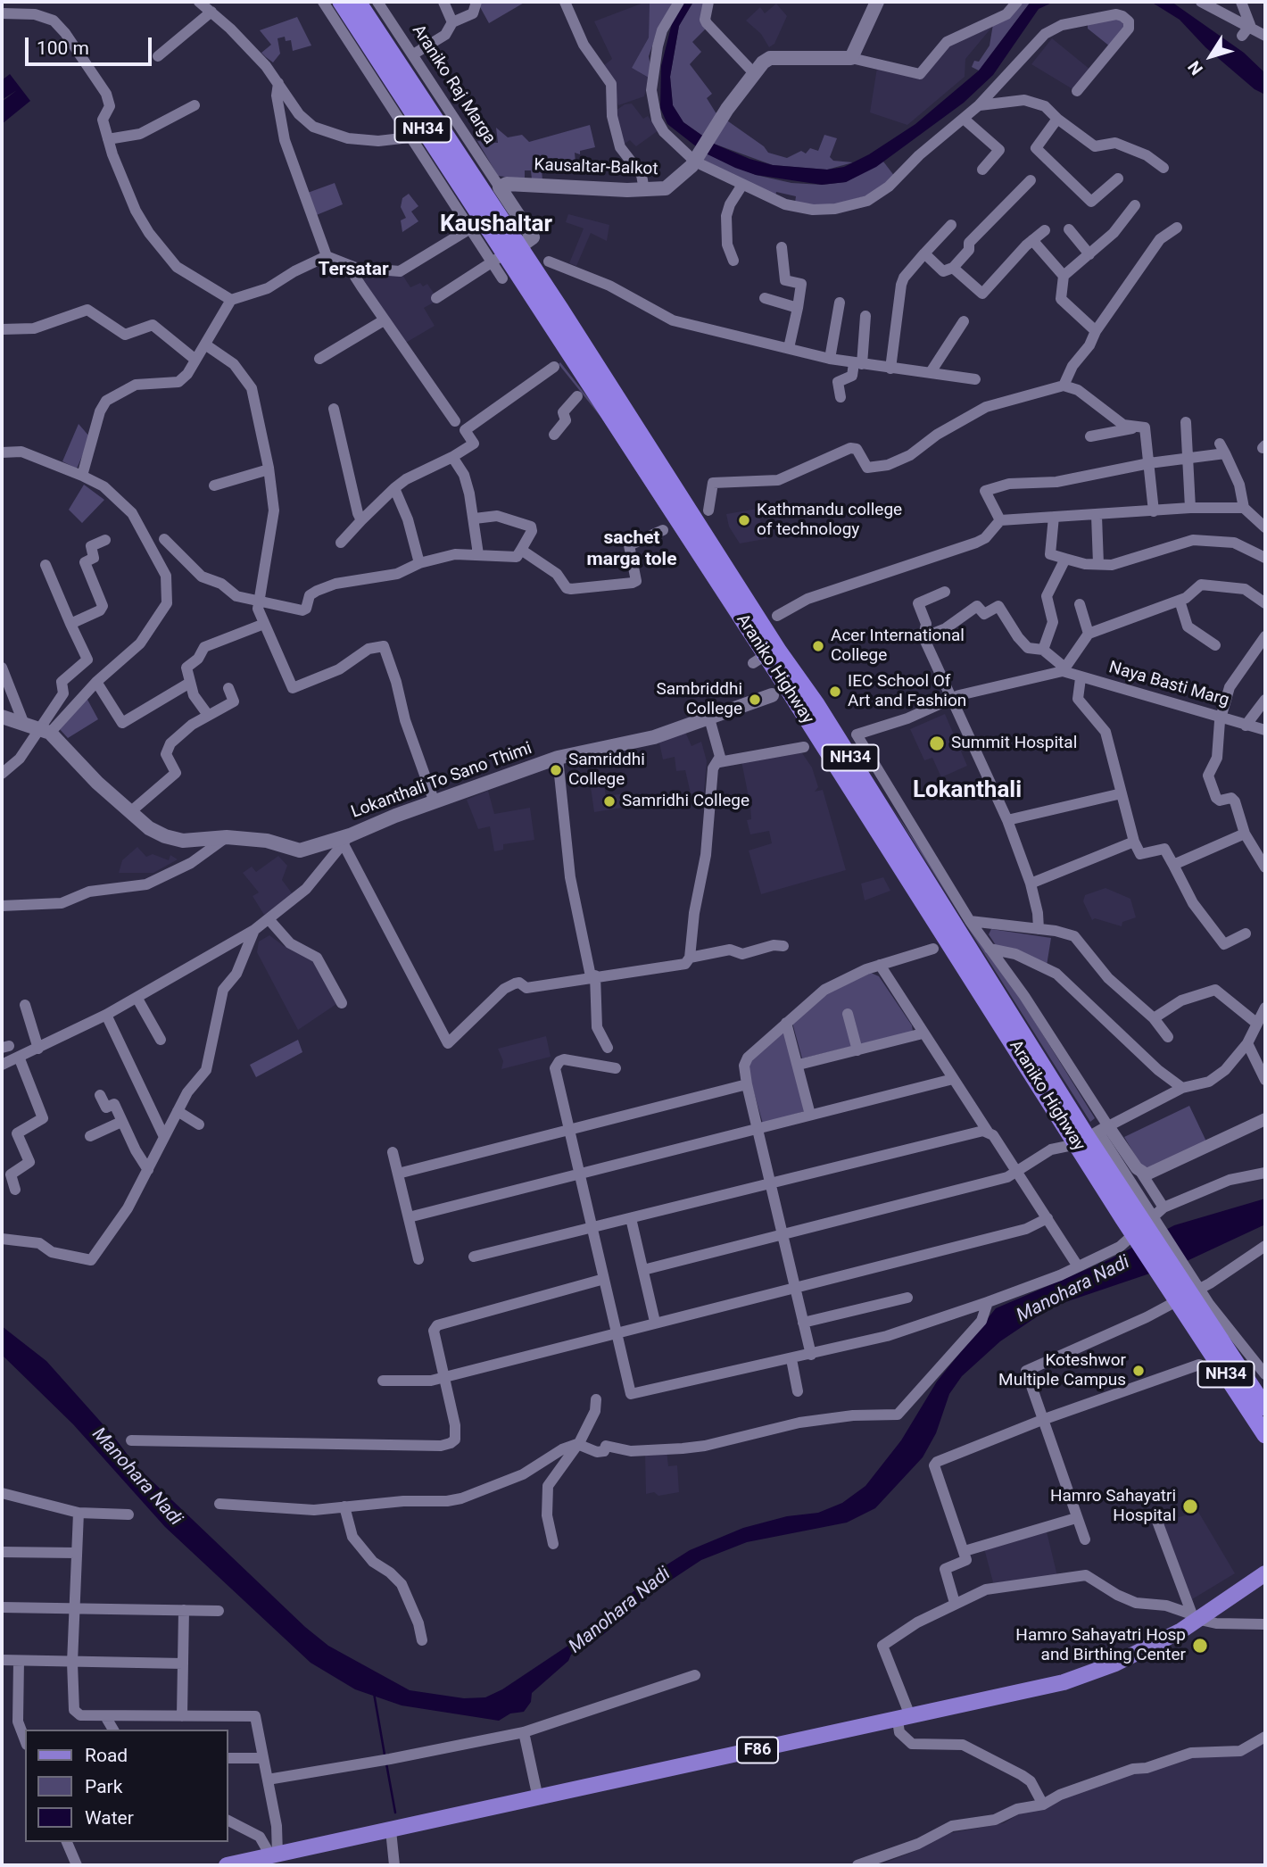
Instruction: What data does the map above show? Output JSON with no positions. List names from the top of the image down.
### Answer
{
  "streets": {
    "highway": ["NH34", "Araniko Highway"],
    "main road": ["Kausaltar-Balkot", "Lokanthali To Sano Thimi", "F86"],
    "street": ["Araniko Raj Marga", "Naya Basti Marg"]
  },
  "crossings": [
    ["Araniko Raj Marga", "Kausaltar-Balkot"]
  ],
  "districts": [
    "Kaushaltar",
    "Tersatar",
    "sachet marga tole",
    "Lokanthali"
  ],
  "water": ["Manohara Nadi"],
  "places": [
    "Kathmandu college of technology",
    "Acer International College",
    "IEC School Of Art and Fashion",
    "Sambriddhi College",
    "Summit Hospital",
    "Samriddhi College",
    "Samridhi College",
    "Koteshwor Multiple Campus",
    "Hamro Sahayatri Hospital",
    "Hamro Sahayatri Hosp and Birthing Center"
  ],
  "legend": ["Road", "Park", "Water"],
  "scale_bar": "100 m",
  "north": "bottom left"
}
